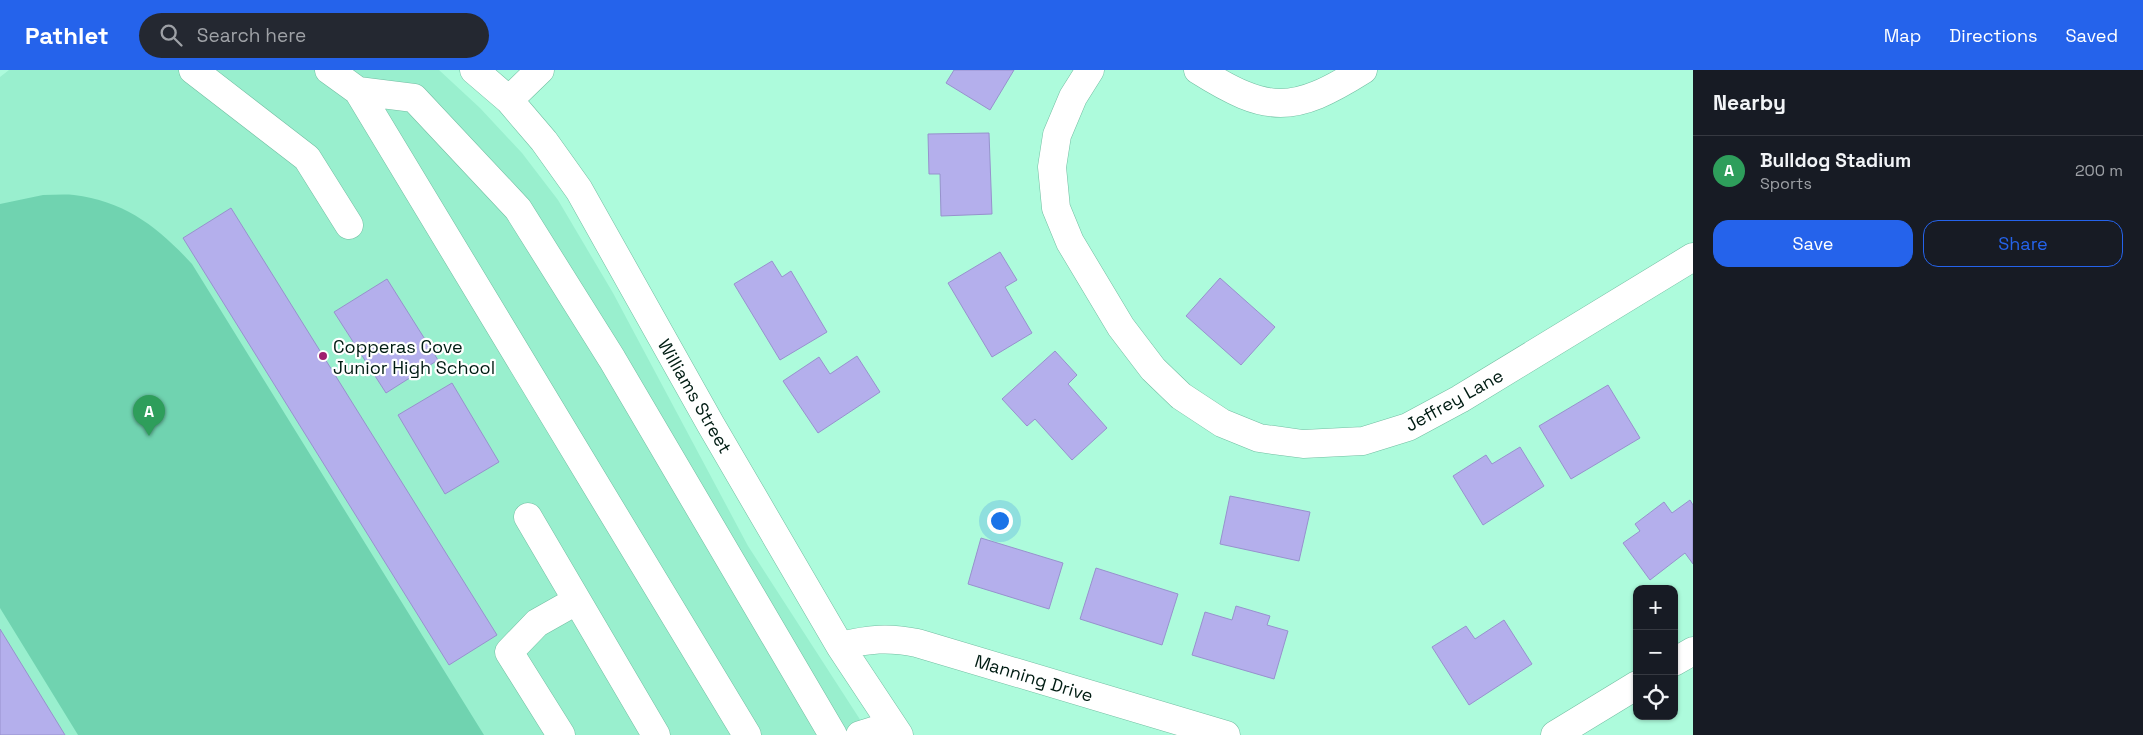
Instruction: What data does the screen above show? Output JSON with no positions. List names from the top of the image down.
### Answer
{
  "streets": {
    "street": ["Williams Street", "Jeffrey Lane", "Manning Drive"]
  },
  "crossings": [
    ["Williams Street", "Manning Drive"]
  ],
  "places": ["Copperas Cove Junior High School"],
  "page": {
    "header": "Pathlet",
    "search": "Search here",
    "nav": ["Map", "Directions", "Saved"],
    "heading": "Nearby",
    "list": [
      {
        "mark": "A",
        "name": "Bulldog Stadium",
        "note": "Sports",
        "value": "200 m"
      }
    ],
    "buttons": ["Save", "Share"],
    "pins": "A",
    "map_buttons": ["+", "−"]
  }
}
